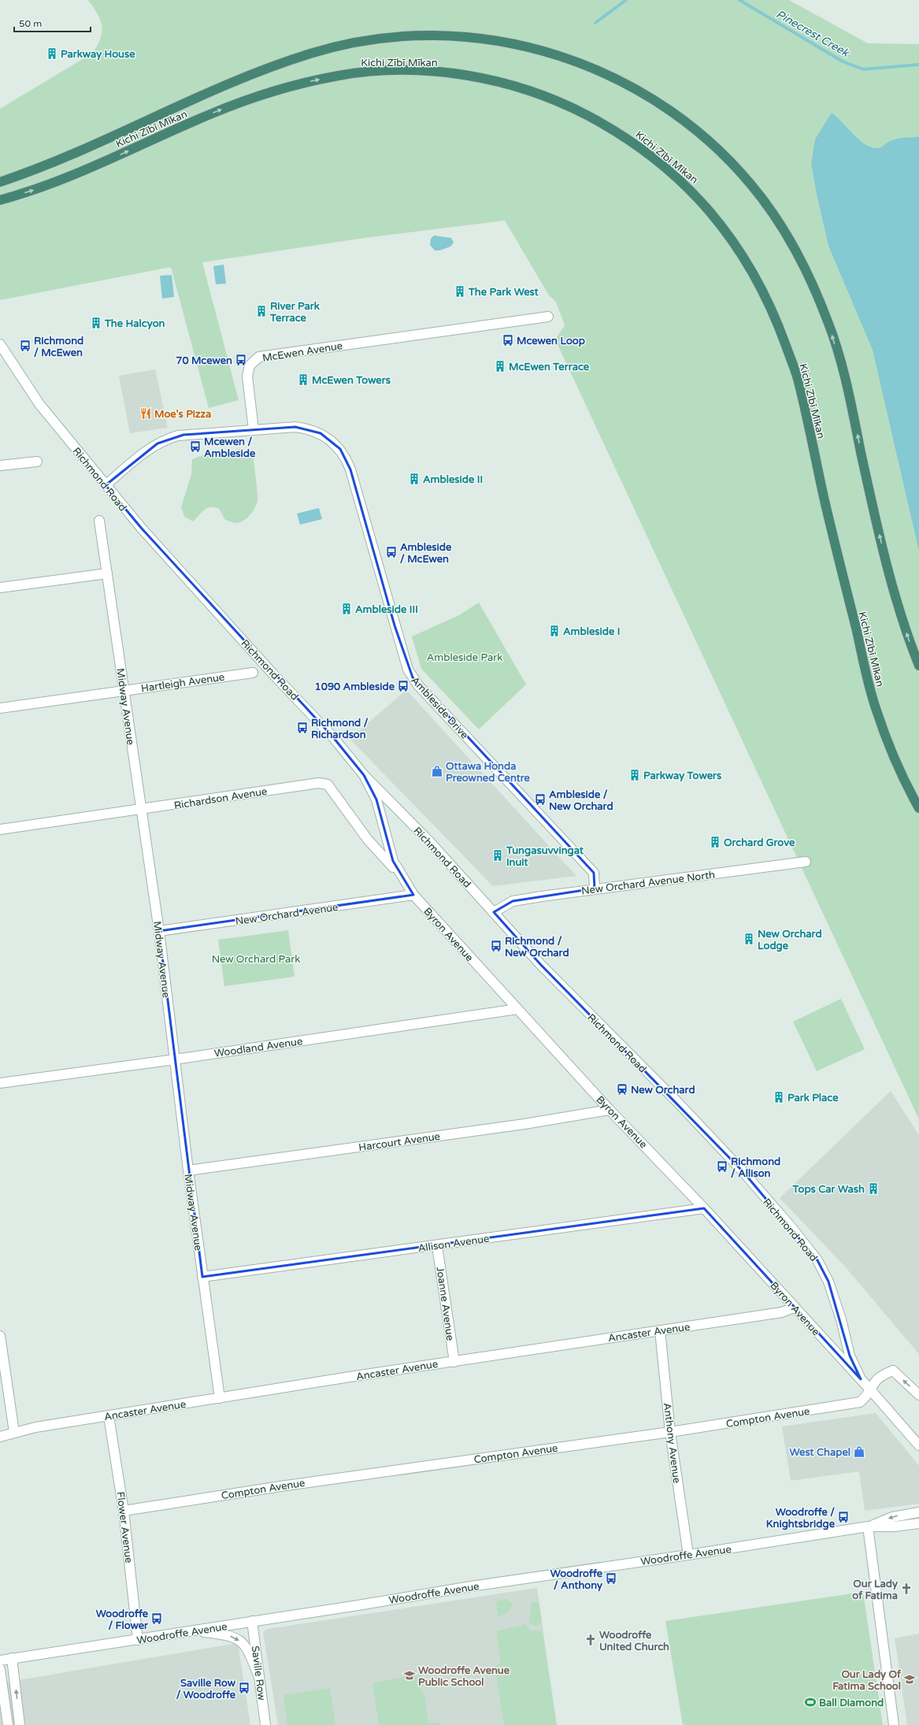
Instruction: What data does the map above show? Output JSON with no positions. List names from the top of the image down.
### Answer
{
  "streets": {
    "highway": ["Kichi Zībī Mīkan"],
    "street": [
      "McEwen Avenue",
      "Richmond Road",
      "Hartleigh Avenue",
      "Midway Avenue",
      "Ambleside Drive",
      "Richardson Avenue",
      "New Orchard Avenue North",
      "New Orchard Avenue",
      "Byron Avenue",
      "Woodland Avenue",
      "Harcourt Avenue",
      "Allison Avenue",
      "Joanne Avenue",
      "Ancaster Avenue",
      "Compton Avenue",
      "Anthony Avenue",
      "Flower Avenue",
      "Woodroffe Avenue",
      "Saville Row"
    ]
  },
  "crossings": [
    ["McEwen Avenue", "Ambleside Drive"],
    ["Richmond Road", "New Orchard Avenue North"],
    ["Richmond Road", "Byron Avenue"],
    ["Hartleigh Avenue", "Midway Avenue"],
    ["Midway Avenue", "Richardson Avenue"],
    ["Midway Avenue", "New Orchard Avenue"],
    ["Midway Avenue", "Woodland Avenue"],
    ["Midway Avenue", "Harcourt Avenue"],
    ["Midway Avenue", "Allison Avenue"],
    ["Midway Avenue", "Ancaster Avenue"],
    ["Ambleside Drive", "New Orchard Avenue North"],
    ["Richardson Avenue", "Byron Avenue"],
    ["New Orchard Avenue", "Byron Avenue"],
    ["Byron Avenue", "Woodland Avenue"],
    ["Byron Avenue", "Harcourt Avenue"],
    ["Byron Avenue", "Allison Avenue"],
    ["Byron Avenue", "Ancaster Avenue"],
    ["Byron Avenue", "Compton Avenue"],
    ["Allison Avenue", "Joanne Avenue"],
    ["Joanne Avenue", "Ancaster Avenue"],
    ["Ancaster Avenue", "Anthony Avenue"],
    ["Ancaster Avenue", "Flower Avenue"],
    ["Compton Avenue", "Anthony Avenue"],
    ["Compton Avenue", "Flower Avenue"],
    ["Anthony Avenue", "Woodroffe Avenue"],
    ["Flower Avenue", "Woodroffe Avenue"],
    ["Woodroffe Avenue", "Saville Row"]
  ],
  "water": ["Pinecrest Creek"],
  "parks": ["Ambleside Park", "New Orchard Park"],
  "places": {
    "building": [
      "Parkway House",
      "The Park West",
      "River Park Terrace",
      "The Halcyon",
      "McEwen Terrace",
      "McEwen Towers",
      "Ambleside II",
      "Ambleside III",
      "Ambleside I",
      "Parkway Towers",
      "Orchard Grove",
      "Tungasuvvingat Inuit",
      "New Orchard Lodge",
      "Park Place",
      "Tops Car Wash"
    ],
    "bus stop": [
      "Mcewen Loop",
      "Richmond / McEwen",
      "70 Mcewen",
      "Mcewen / Ambleside",
      "Ambleside / McEwen",
      "1090 Ambleside",
      "Richmond / Richardson",
      "Ambleside / New Orchard",
      "Richmond / New Orchard",
      "Richmond / Allison",
      "Woodroffe / Knightsbridge",
      "Woodroffe / Anthony",
      "Woodroffe / Flower",
      "Saville Row / Woodroffe"
    ],
    "restaurant": ["Moe's Pizza"],
    "shop": ["Ottawa Honda Preowned Centre", "West Chapel"],
    "station": ["New Orchard"],
    "church": ["Our Lady of Fatima", "Woodroffe United Church"],
    "school or university": ["Woodroffe Avenue Public School", "Our Lady Of Fatima School"],
    "sports": ["Ball Diamond"]
  },
  "scale_bar": "50 m"
}
